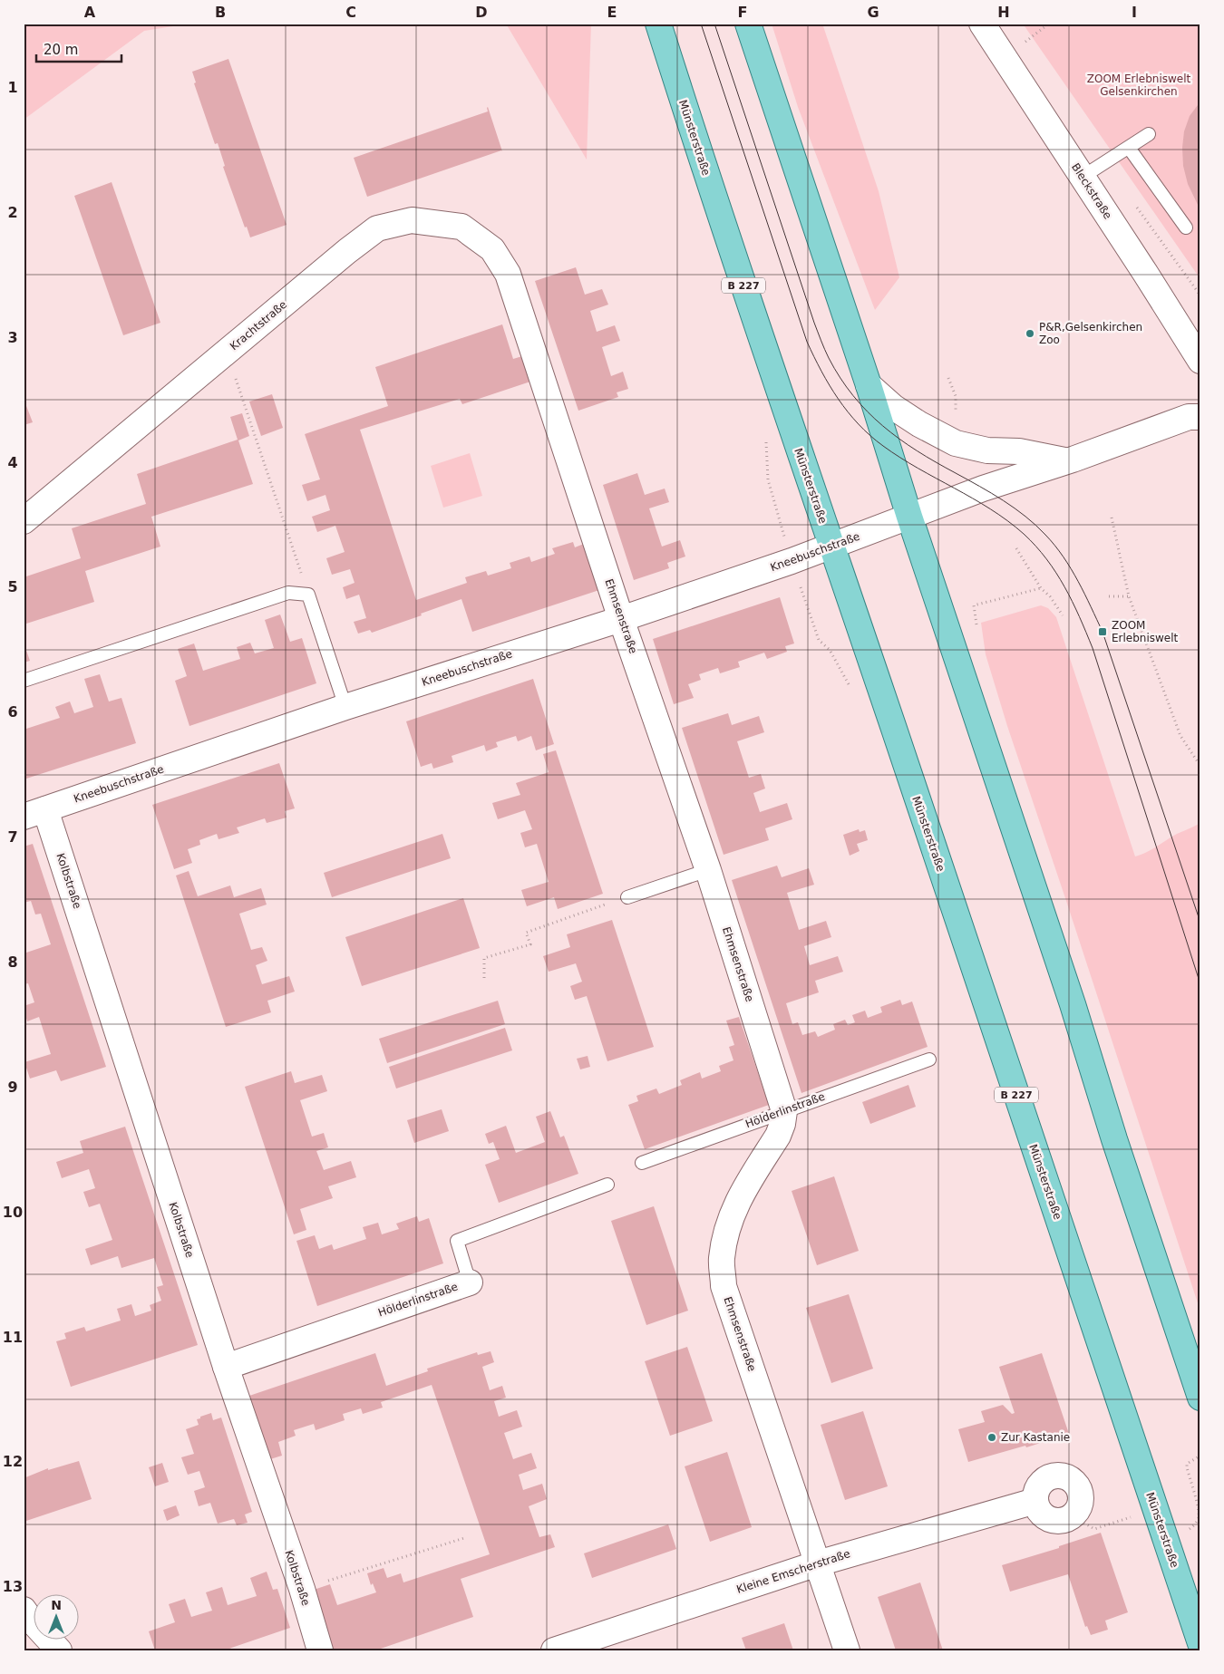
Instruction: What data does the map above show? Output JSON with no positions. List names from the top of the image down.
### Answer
{
  "streets": {
    "main road": ["Münsterstraße", "B 227"],
    "street": [
      "Bleckstraße",
      "Krachtstraße",
      "Kneebuschstraße",
      "Ehmsenstraße",
      "Kolbstraße",
      "Hölderlinstraße",
      "Kleine Emscherstraße"
    ]
  },
  "crossings": [
    ["Münsterstraße", "Kneebuschstraße"],
    ["Krachtstraße", "Ehmsenstraße"],
    ["Kneebuschstraße", "Ehmsenstraße"],
    ["Kneebuschstraße", "Kolbstraße"],
    ["Ehmsenstraße", "Hölderlinstraße"],
    ["Ehmsenstraße", "Kleine Emscherstraße"],
    ["Kolbstraße", "Hölderlinstraße"]
  ],
  "parks": ["ZOOM Erlebniswelt Gelsenkirchen"],
  "places": {
    "other": ["P&R,Gelsenkirchen Zoo", "Zur Kastanie"],
    "transit": ["ZOOM Erlebniswelt"]
  },
  "scale_bar": "20 m",
  "north": "top",
  "grid": {
    "columns": [
      "A",
      "B",
      "C",
      "D",
      "E",
      "F",
      "G",
      "H",
      "I"
    ],
    "rows": [
      "1",
      "2",
      "3",
      "4",
      "5",
      "6",
      "7",
      "8",
      "9",
      "10",
      "11",
      "12",
      "13"
    ]
  }
}
